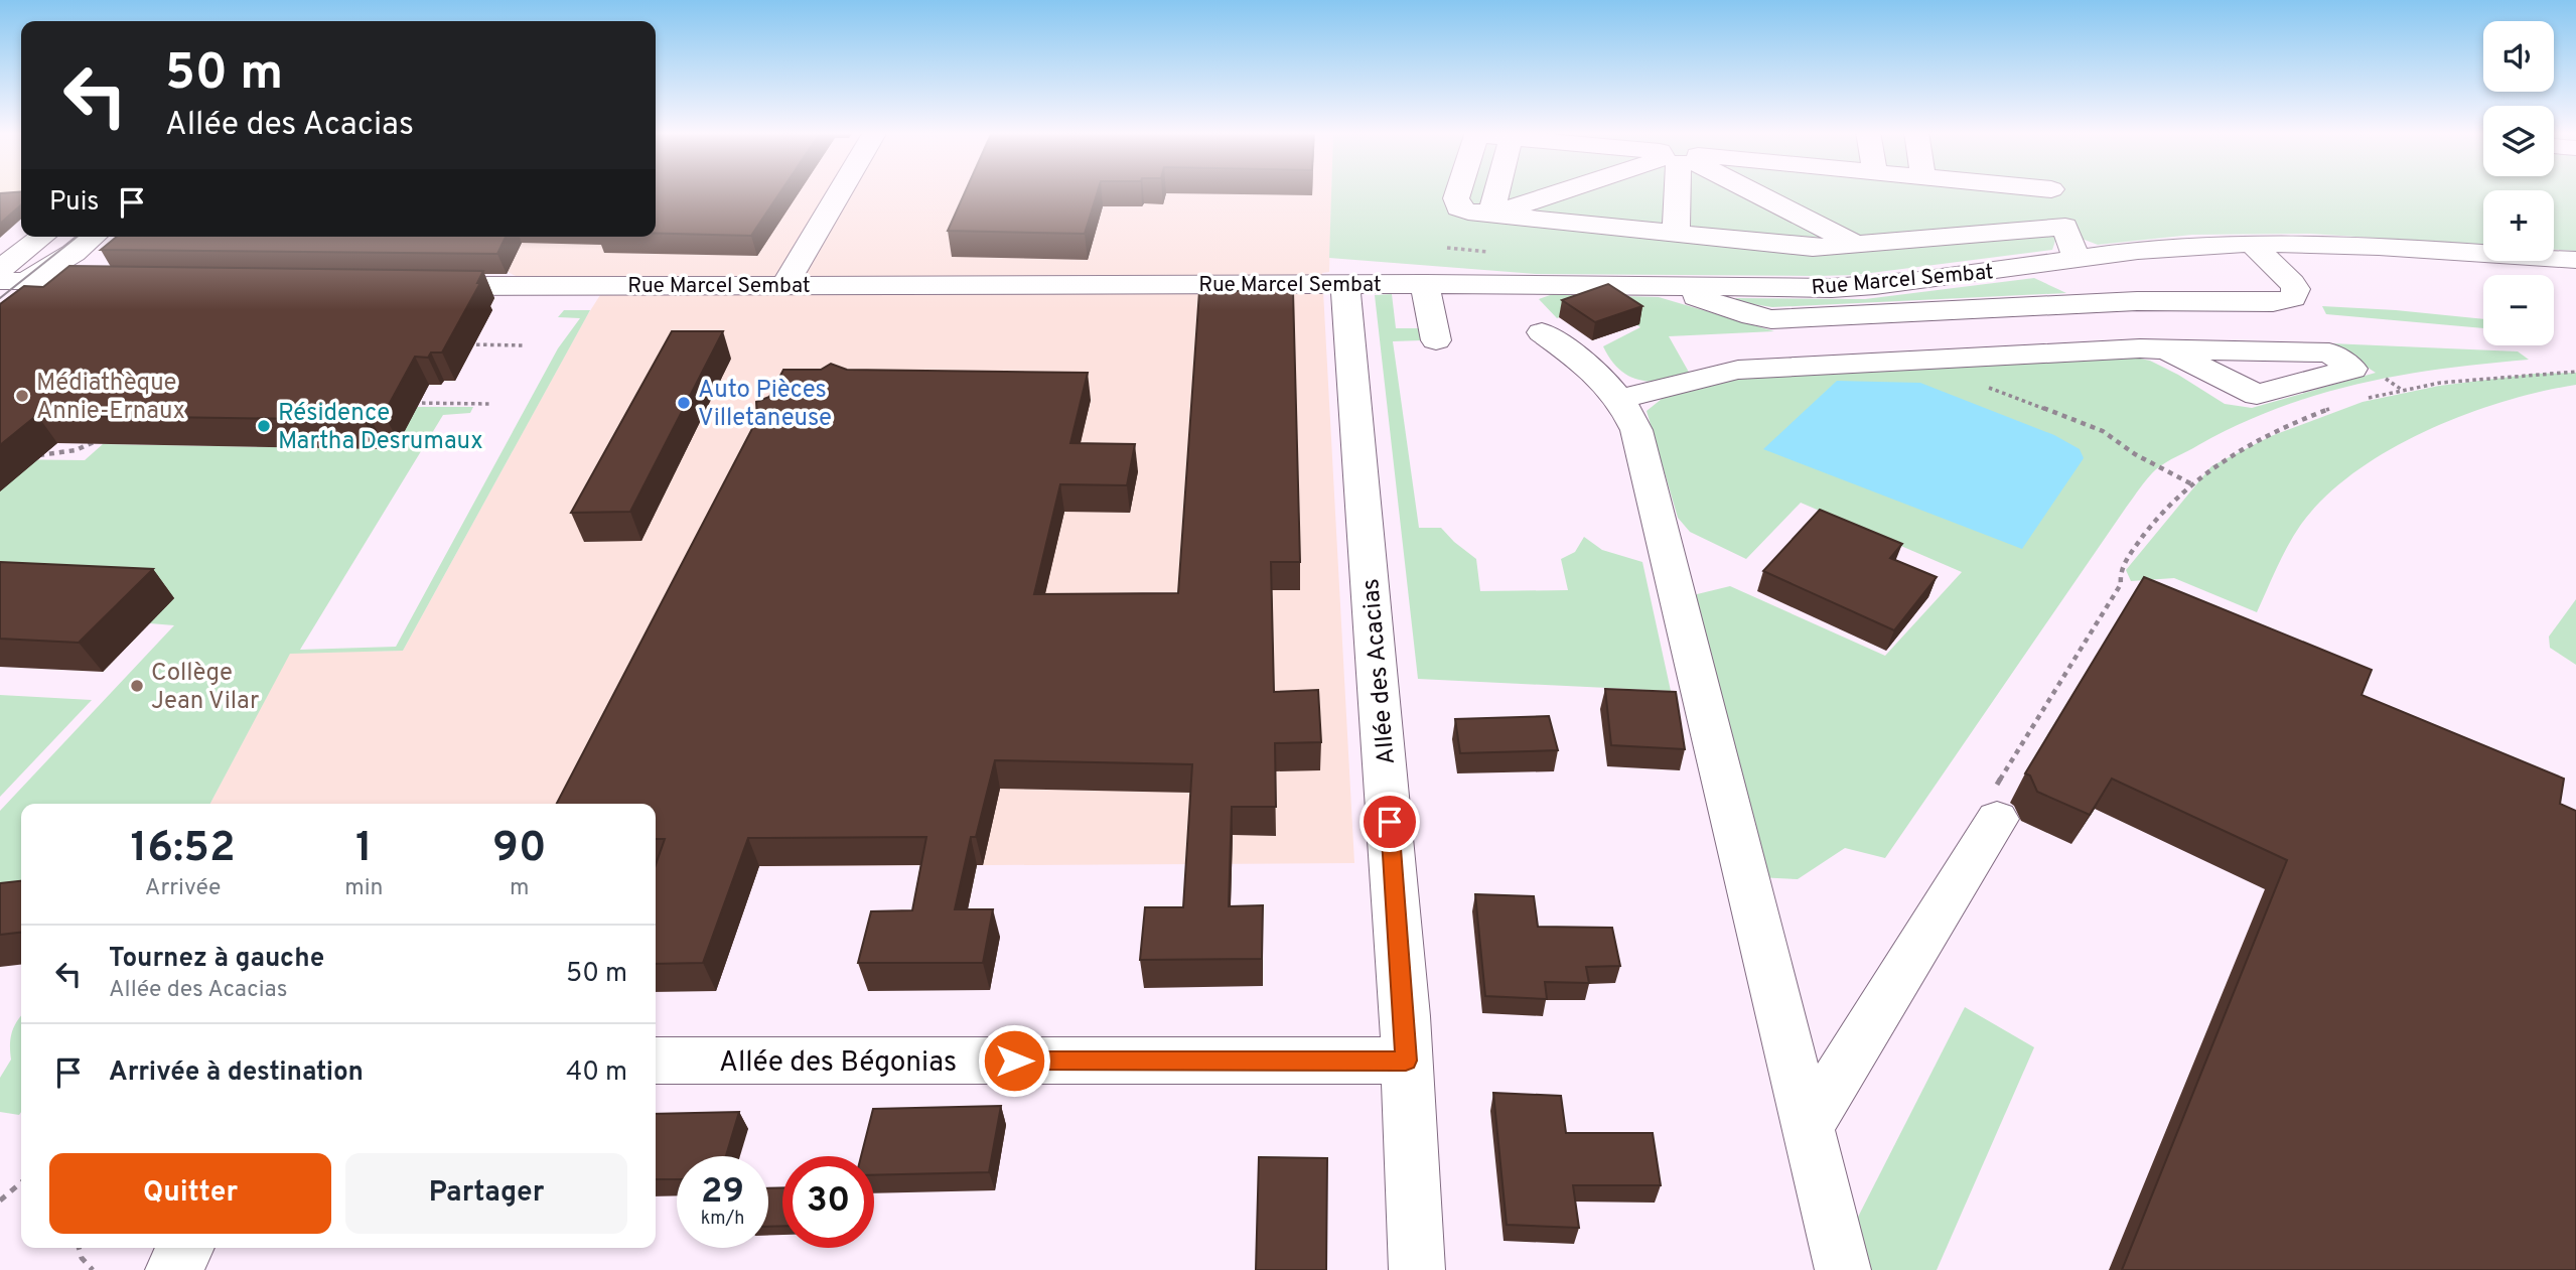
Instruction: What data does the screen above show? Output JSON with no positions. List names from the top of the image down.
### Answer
{
  "streets": {
    "street": ["Rue Marcel Sembat", "Allée des Acacias", "Allée des Bégonias"]
  },
  "crossings": [
    ["Rue Marcel Sembat", "Allée des Acacias"],
    ["Allée des Acacias", "Allée des Bégonias"]
  ],
  "places": [
    "Médiathèque Annie-Ernaux",
    "Auto Pièces Villetaneuse",
    "Résidence Martha Desrumaux",
    "Collège Jean Vilar"
  ],
  "page": {
    "map_buttons": ["+", "−"],
    "turn": ["50 m", "Allée des Acacias"],
    "then": "Puis",
    "eta": [
      "16:52",
      "Arrivée",
      "1",
      "min",
      "90",
      "m"
    ],
    "list": [
      {
        "name": "Tournez à gauche",
        "note": "Allée des Acacias",
        "value": "50 m"
      },
      {
        "name": "Arrivée à destination",
        "value": "40 m"
      }
    ],
    "buttons": ["Quitter", "Partager"],
    "speed": "29 km/h",
    "limit": "30"
  }
}
